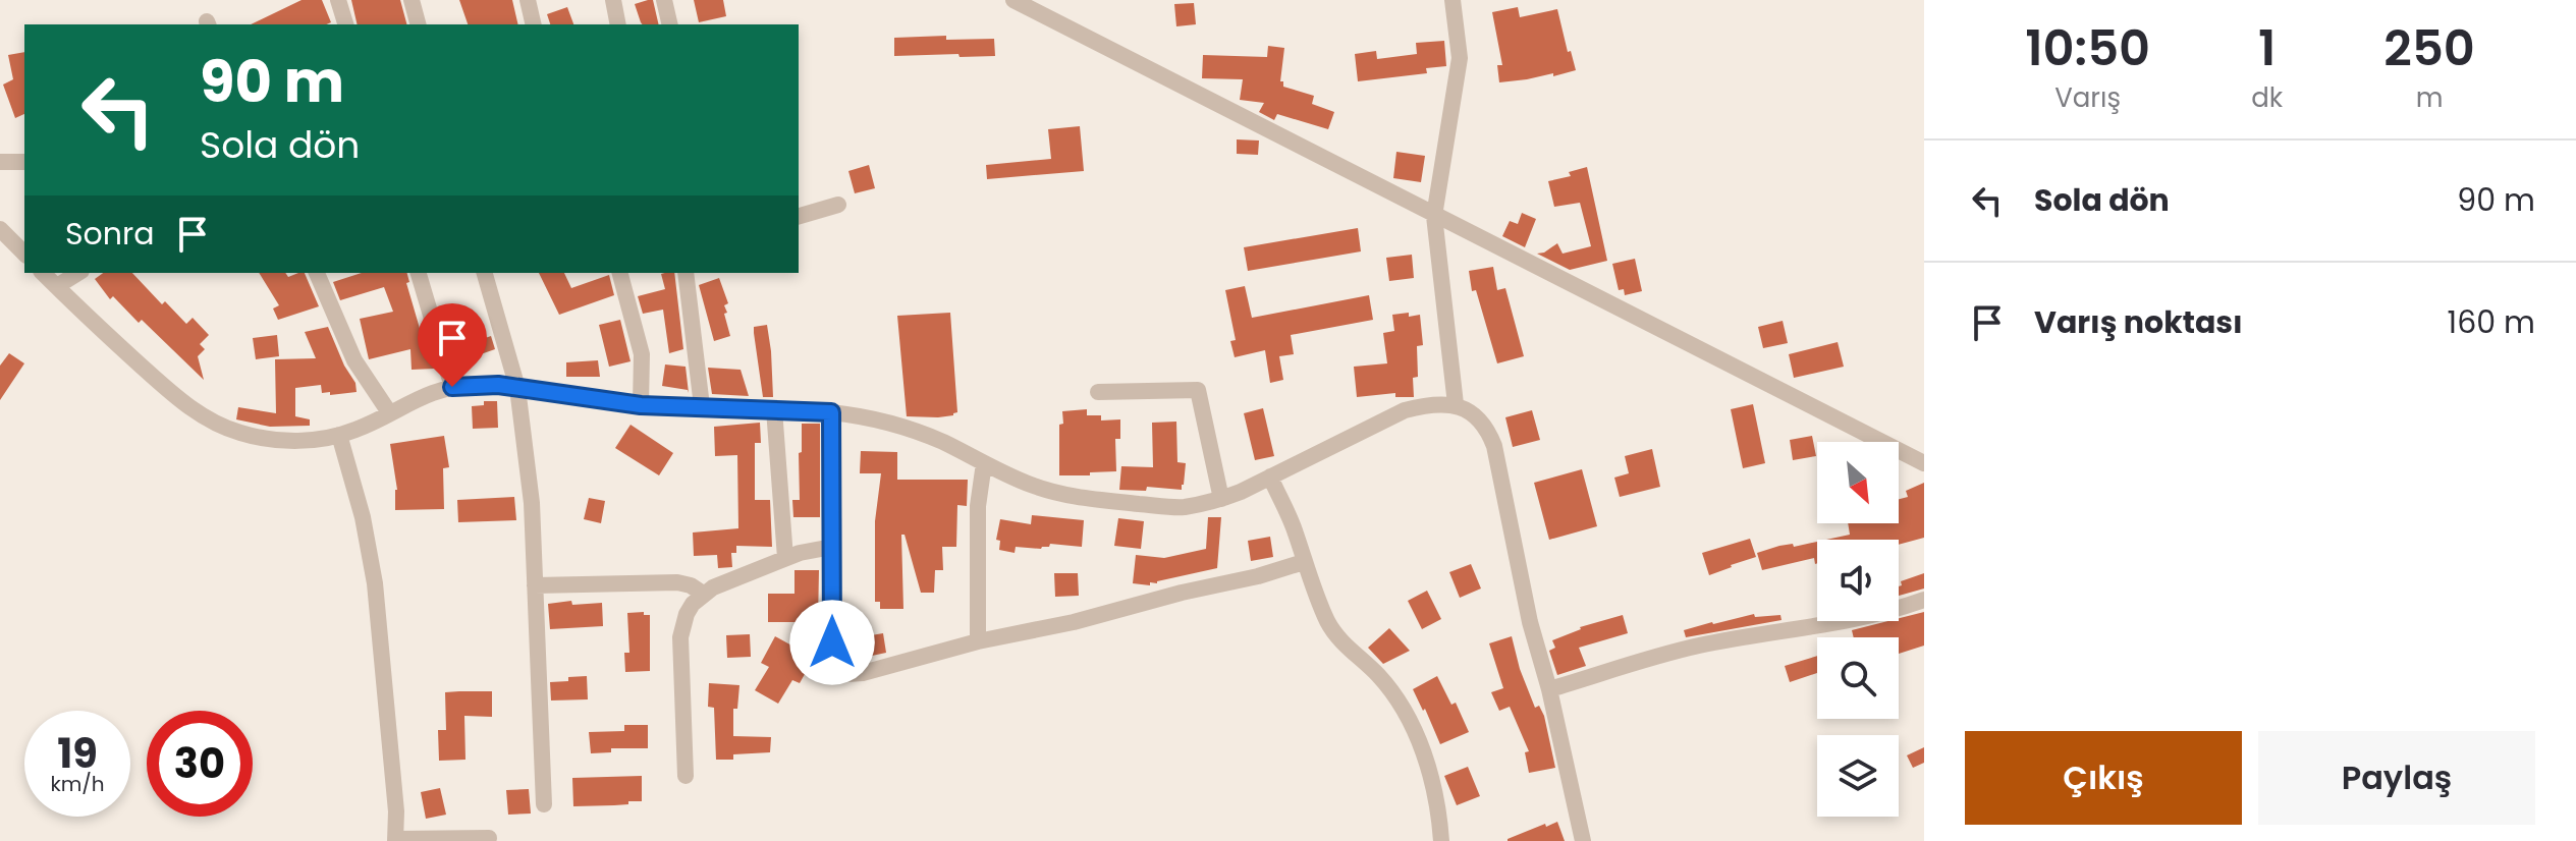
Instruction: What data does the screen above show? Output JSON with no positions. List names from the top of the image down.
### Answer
{
  "north": "bottom right",
  "page": {
    "eta": [
      "10:50",
      "Varış",
      "1",
      "dk",
      "250",
      "m"
    ],
    "turn": ["90 m", "Sola dön"],
    "list": [
      {
        "name": "Sola dön",
        "value": "90 m"
      },
      {
        "name": "Varış noktası",
        "value": "160 m"
      }
    ],
    "then": "Sonra",
    "speed": "19 km/h",
    "limit": "30",
    "buttons": ["Çıkış", "Paylaş"]
  }
}
